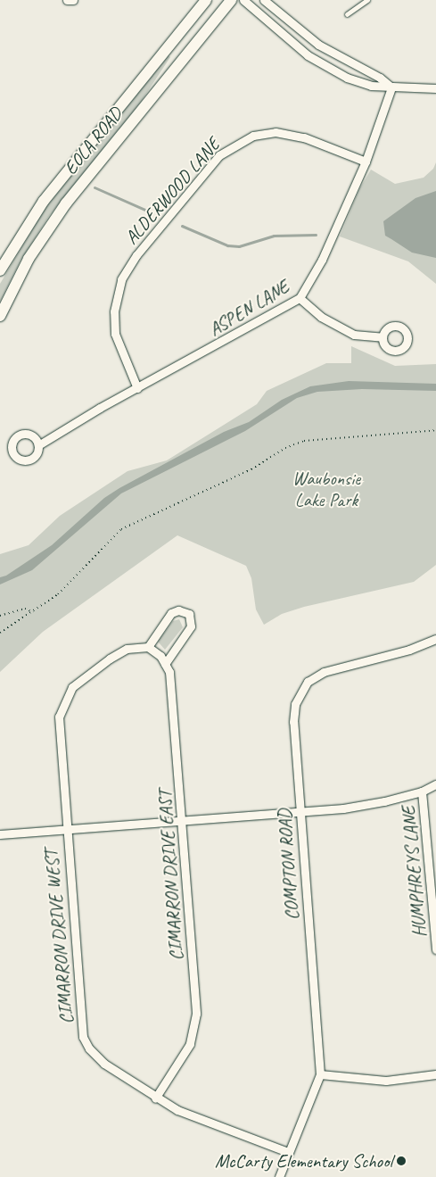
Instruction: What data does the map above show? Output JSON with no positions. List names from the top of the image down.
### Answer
{
  "streets": {
    "main road": ["EOLA ROAD"],
    "street": [
      "ALDERWOOD LANE",
      "ASPEN LANE",
      "COMPTON ROAD",
      "HUMPHREYS LANE",
      "CIMARRON DRIVE EAST",
      "CIMARRON DRIVE WEST"
    ]
  },
  "crossings": [
    ["ALDERWOOD LANE", "ASPEN LANE"],
    ["COMPTON ROAD", "CIMARRON DRIVE WEST"],
    ["CIMARRON DRIVE EAST", "CIMARRON DRIVE WEST"]
  ],
  "parks": ["Waubonsie Lake Park"],
  "places": ["McCarty Elementary School"]
}
